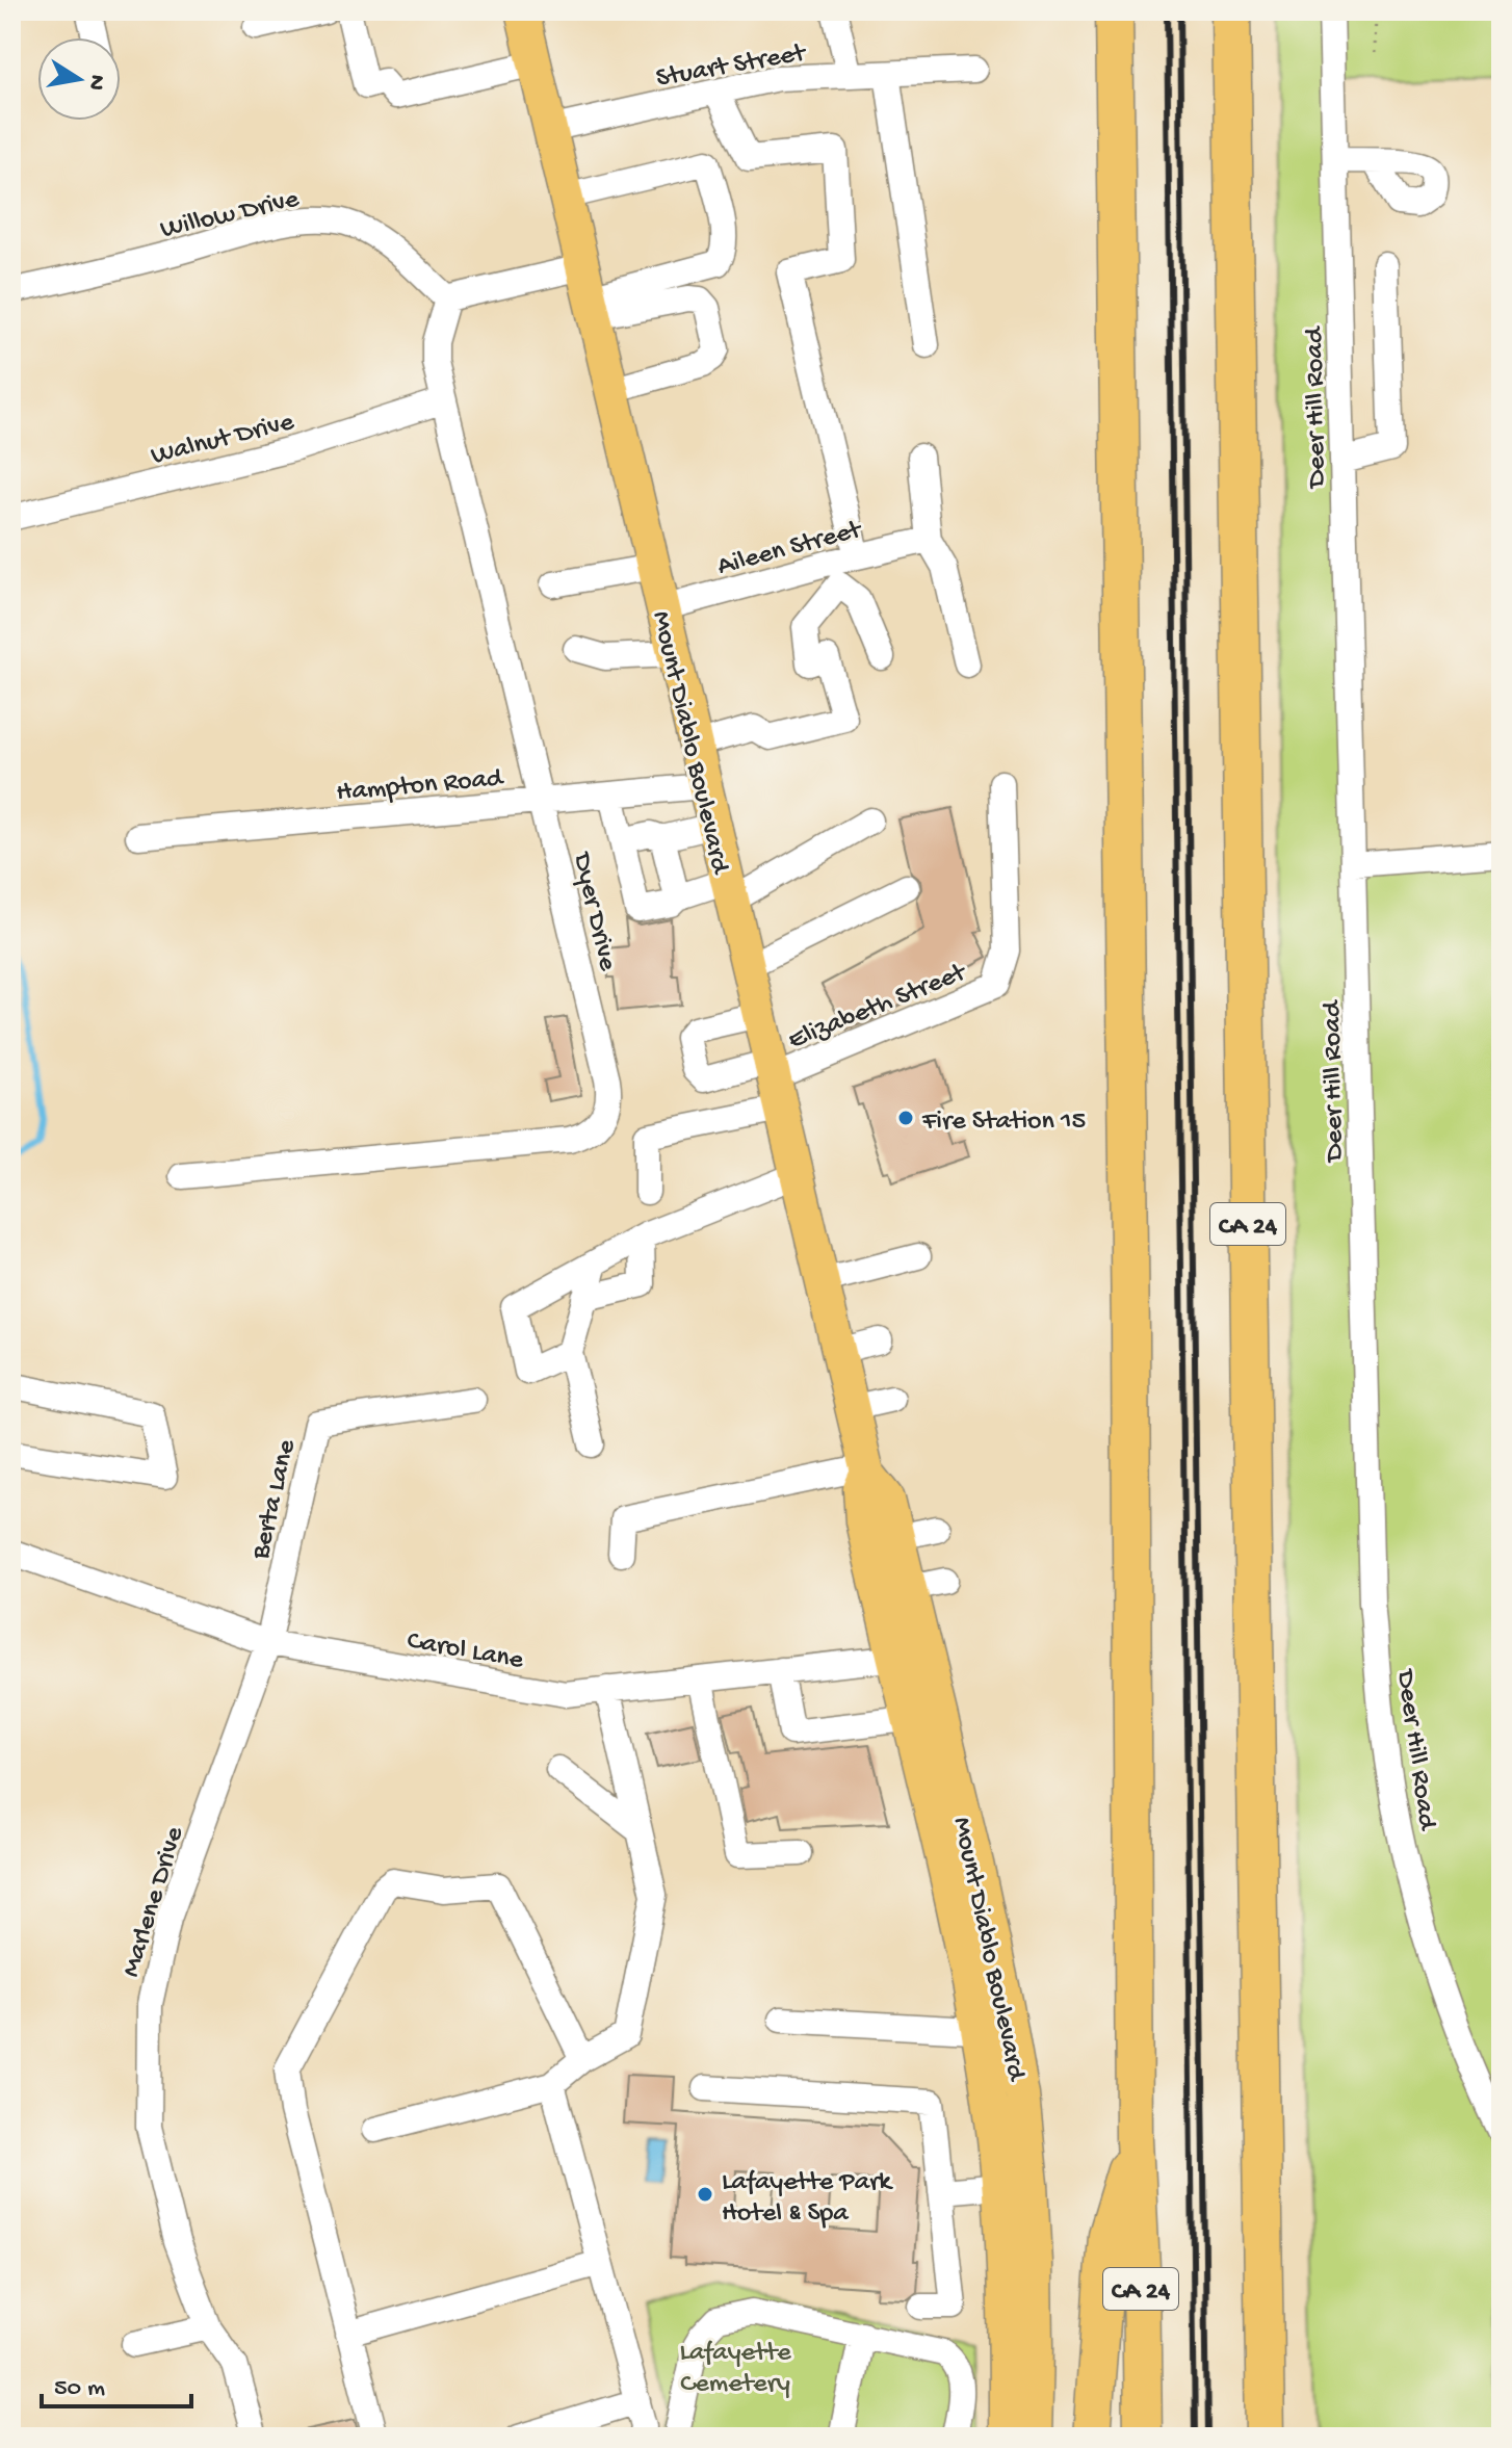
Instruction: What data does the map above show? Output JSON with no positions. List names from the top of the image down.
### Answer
{
  "streets": {
    "highway": ["CA 24"],
    "main road": ["Mount Diablo Boulevard"],
    "street": [
      "Stuart Street",
      "Willow Drive",
      "Deer Hill Road",
      "Walnut Drive",
      "Aileen Street",
      "Hampton Road",
      "Dyer Drive",
      "Elizabeth Street",
      "Berta Lane",
      "Carol Lane",
      "Marlene Drive"
    ]
  },
  "crossings": [
    ["Stuart Street", "Mount Diablo Boulevard"],
    ["Willow Drive", "Dyer Drive"],
    ["Walnut Drive", "Dyer Drive"],
    ["Aileen Street", "Mount Diablo Boulevard"],
    ["Mount Diablo Boulevard", "Hampton Road"],
    ["Mount Diablo Boulevard", "Elizabeth Street"],
    ["Mount Diablo Boulevard", "Carol Lane"],
    ["Hampton Road", "Dyer Drive"],
    ["Berta Lane", "Carol Lane"],
    ["Berta Lane", "Marlene Drive"],
    ["Carol Lane", "Marlene Drive"]
  ],
  "parks": ["Lafayette Cemetery"],
  "places": ["Fire Station 15", "Lafayette Park Hotel & Spa"],
  "scale_bar": "50 m",
  "north": "right"
}
